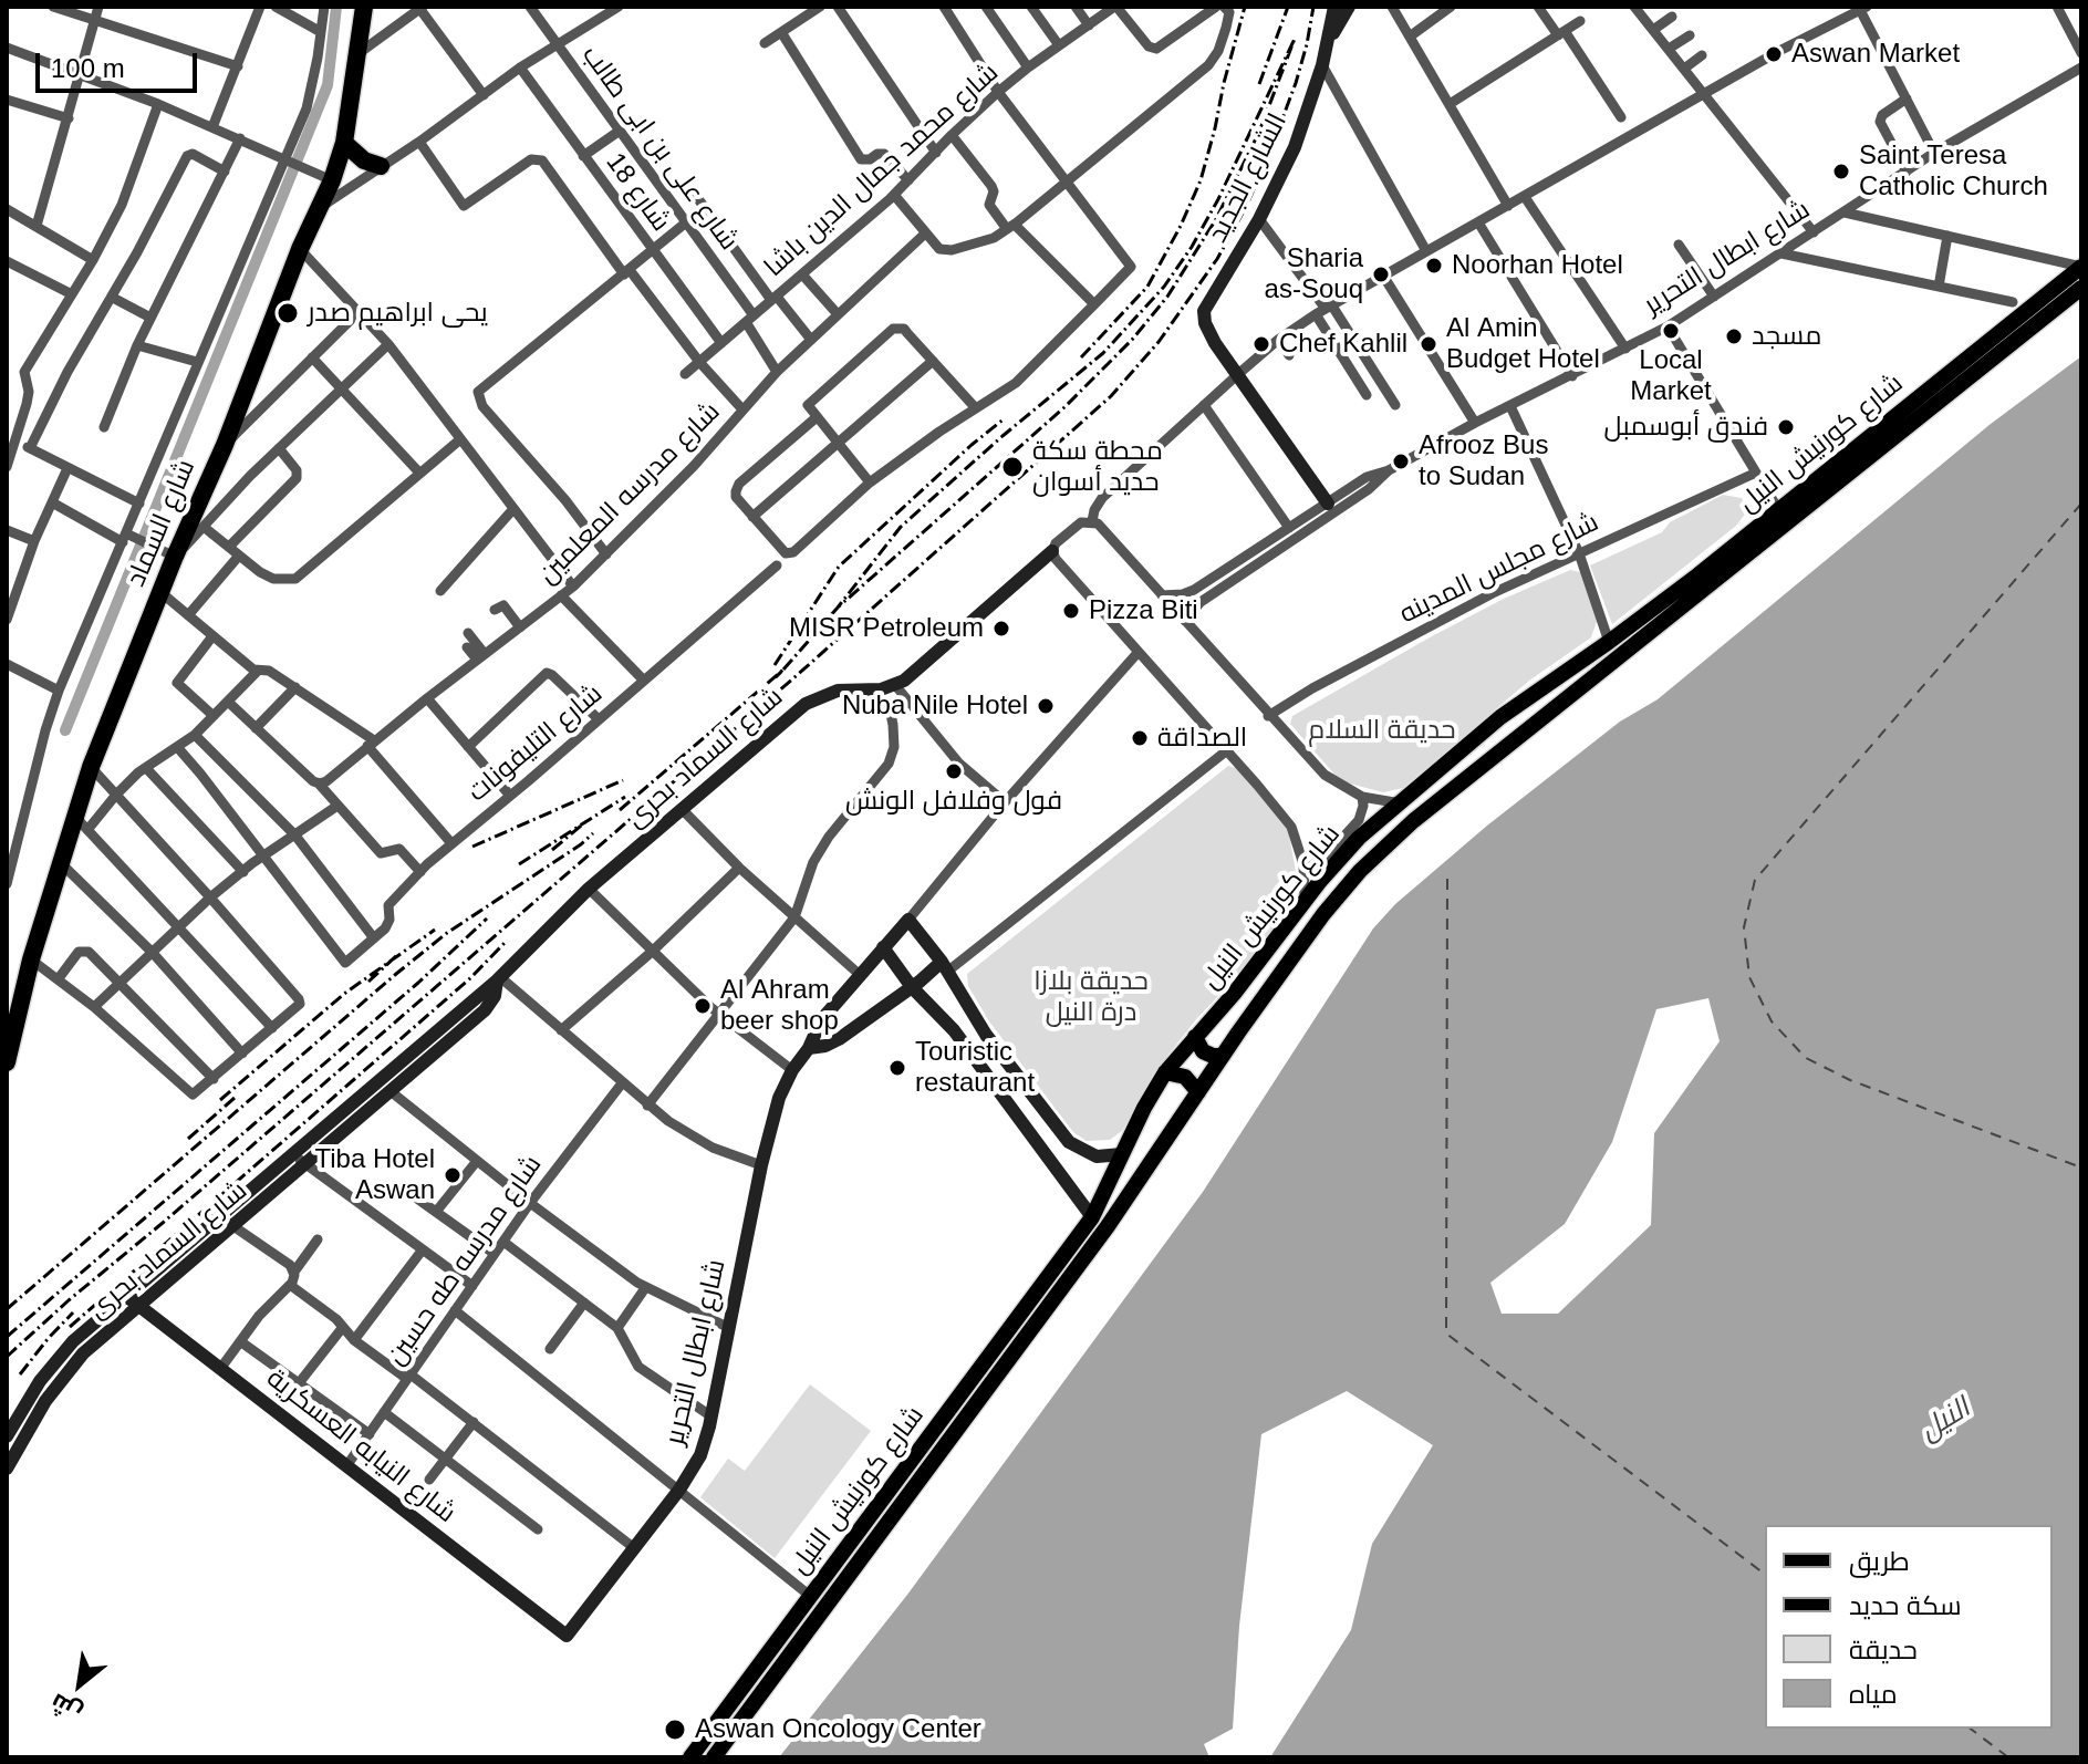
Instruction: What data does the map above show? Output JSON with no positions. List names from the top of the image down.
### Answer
{
  "streets": {
    "highway": ["شارع السماد"],
    "main road": ["شارع كورنيش النيل"],
    "street": [
      "شارع على بن ابى طالب",
      "شارع محمد جمال الدين باشا",
      "الشارع الجديد",
      "شارع 18",
      "شارع ابطال التحرير",
      "شارع مدرسه المعلمين",
      "شارع مجلس المدينه",
      "شارع التليفونات",
      "شارع السماد بحرى",
      "شارع مدرسه طه حسين",
      "شارع النيابه العسكرية"
    ]
  },
  "crossings": [
    ["شارع على بن ابى طالب", "شارع محمد جمال الدين باشا"],
    ["شارع على بن ابى طالب", "شارع مدرسه المعلمين"],
    ["شارع محمد جمال الدين باشا", "شارع 18"],
    ["شارع ابطال التحرير", "شارع النيابه العسكرية"],
    ["شارع السماد بحرى", "شارع النيابه العسكرية"],
    ["شارع مدرسه طه حسين", "شارع النيابه العسكرية"]
  ],
  "water": ["النيل"],
  "parks": ["حديقة السلام", "حديقة بلازا درة النيل"],
  "places": [
    "Aswan Market",
    "Saint Teresa Catholic Church",
    "Noorhan Hotel",
    "Sharia as-Souq",
    "يحى ابراهيم صدر",
    "Local Market",
    "مسجد",
    "Chef Kahlil",
    "Al Amin Budget Hotel",
    "فندق أبوسمبل",
    "Afrooz Bus to Sudan",
    "محطة سكة حديد أسوان",
    "Pizza Biti",
    "MISR Petroleum",
    "Nuba Nile Hotel",
    "الصداقة",
    "فول وفلافل الونش",
    "Al Ahram beer shop",
    "Touristic restaurant",
    "Tiba Hotel Aswan",
    "Aswan Oncology Center"
  ],
  "legend": [
    "طريق",
    "سكة حديد",
    "حديقة",
    "مياه"
  ],
  "scale_bar": "100 m",
  "north": "bottom left"
}
